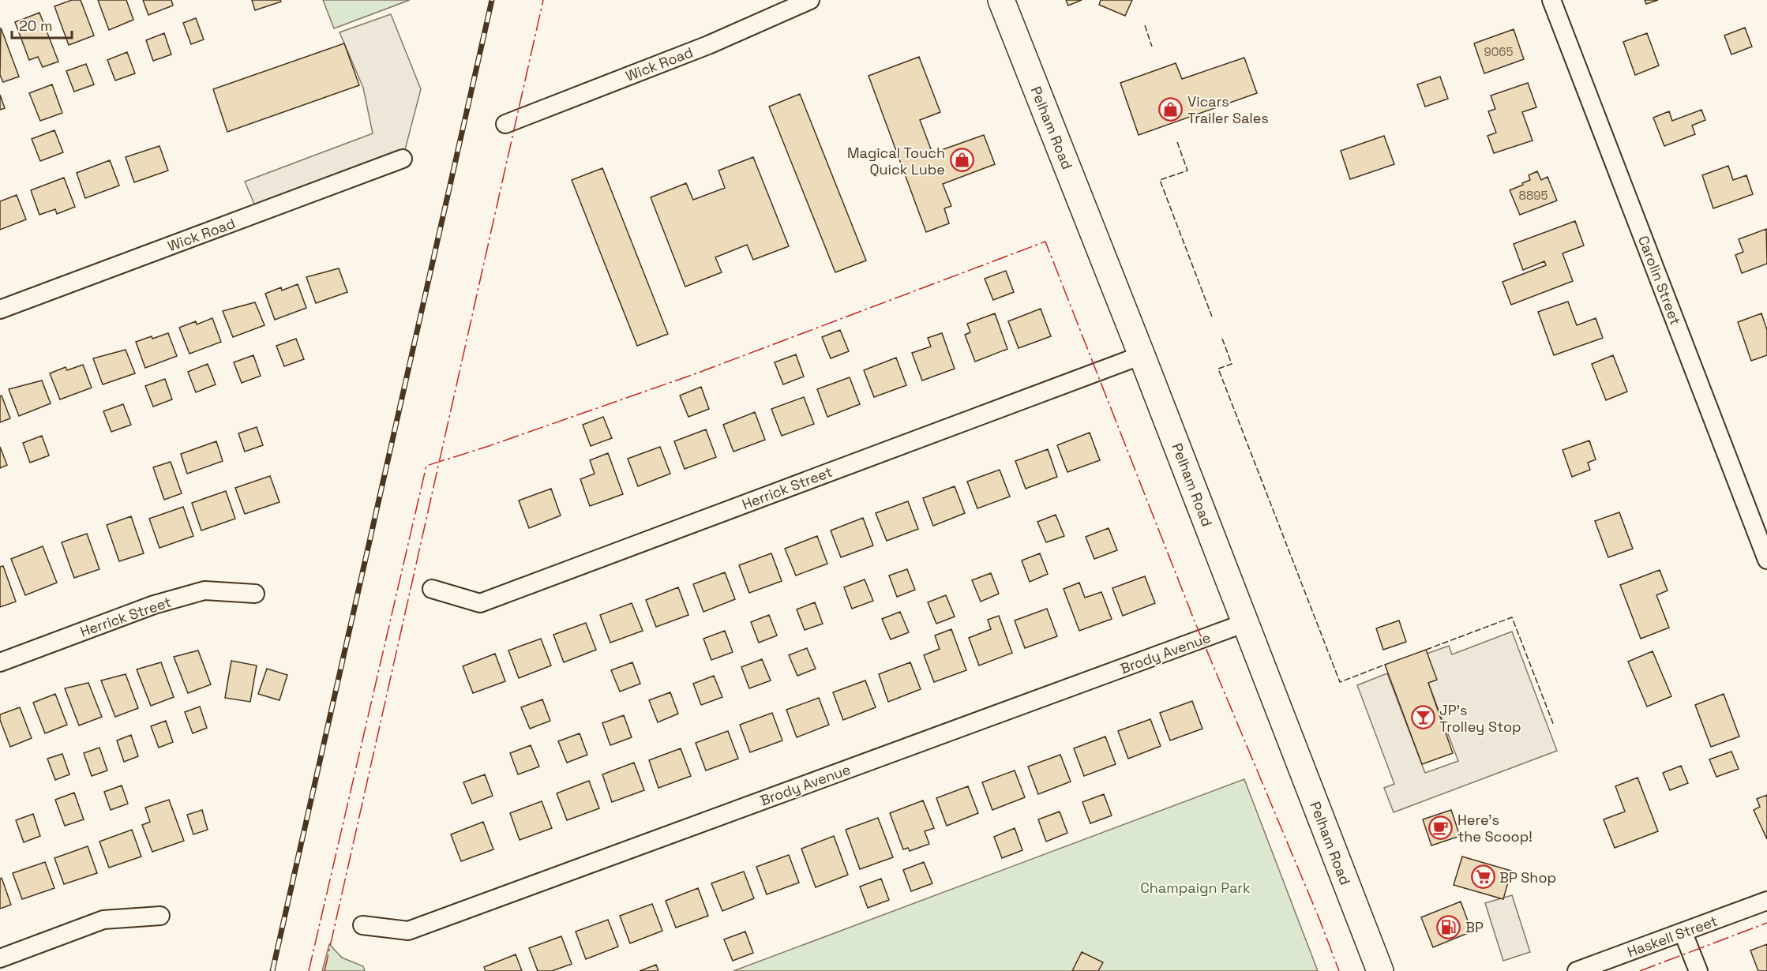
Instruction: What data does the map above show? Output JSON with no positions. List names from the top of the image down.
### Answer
{
  "streets": {
    "main road": ["Pelham Road"],
    "street": [
      "Wick Road",
      "Carolin Street",
      "Herrick Street",
      "Brody Avenue",
      "Haskell Street"
    ]
  },
  "crossings": [
    ["Pelham Road", "Herrick Street"],
    ["Pelham Road", "Brody Avenue"]
  ],
  "parks": ["Champaign Park"],
  "places": {
    "shop": ["Vicars Trailer Sales", "Magical Touch Quick Lube"],
    "bar": ["JP's Trolley Stop"],
    "cafe": ["Here's the Scoop!"],
    "supermarket": ["BP Shop"],
    "fuel station": ["BP"]
  },
  "house_numbers": ["9065", "8895"],
  "scale_bar": "20 m"
}
